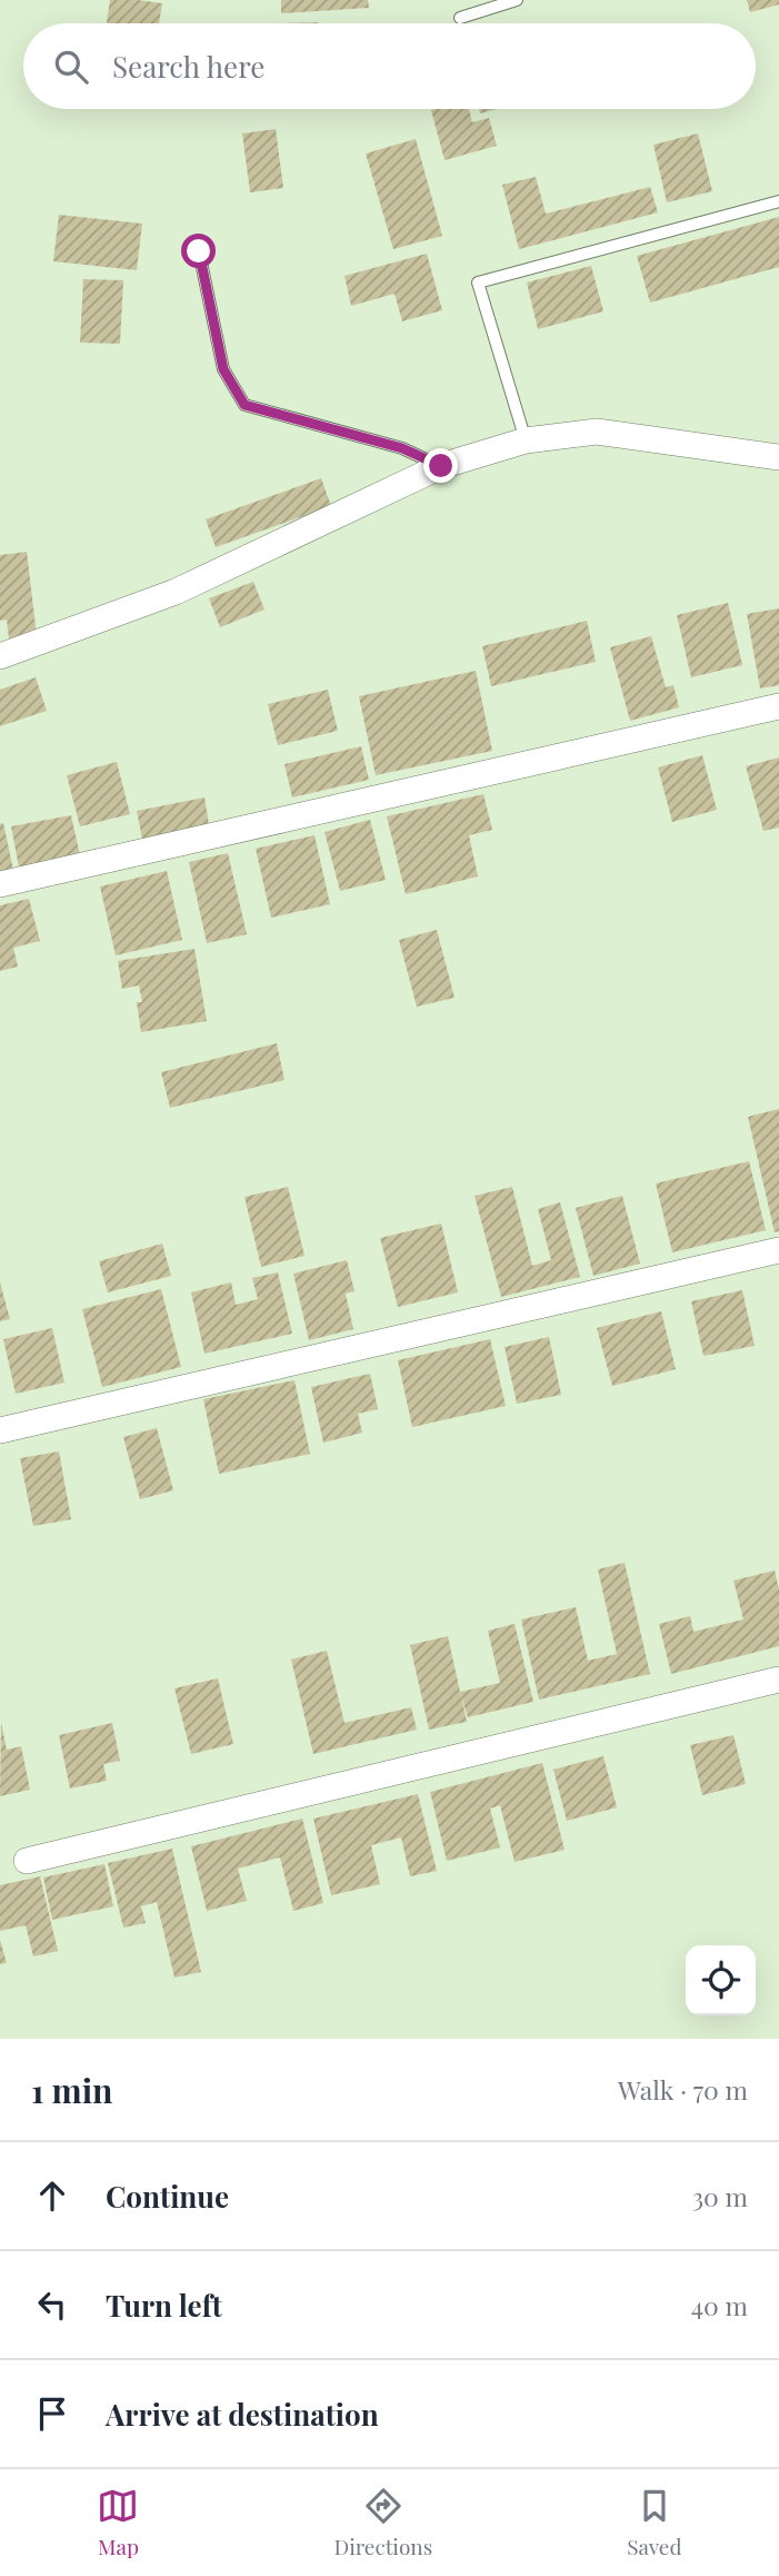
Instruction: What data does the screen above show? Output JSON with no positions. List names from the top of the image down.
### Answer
{
  "page": {
    "search": "Search here",
    "heading": ["1 min", "Walk · 70 m"],
    "list": [
      ["Continue", "30 m"],
      ["Turn left", "40 m"],
      "Arrive at destination"
    ],
    "nav": ["Map", "Directions", "Saved"]
  }
}
